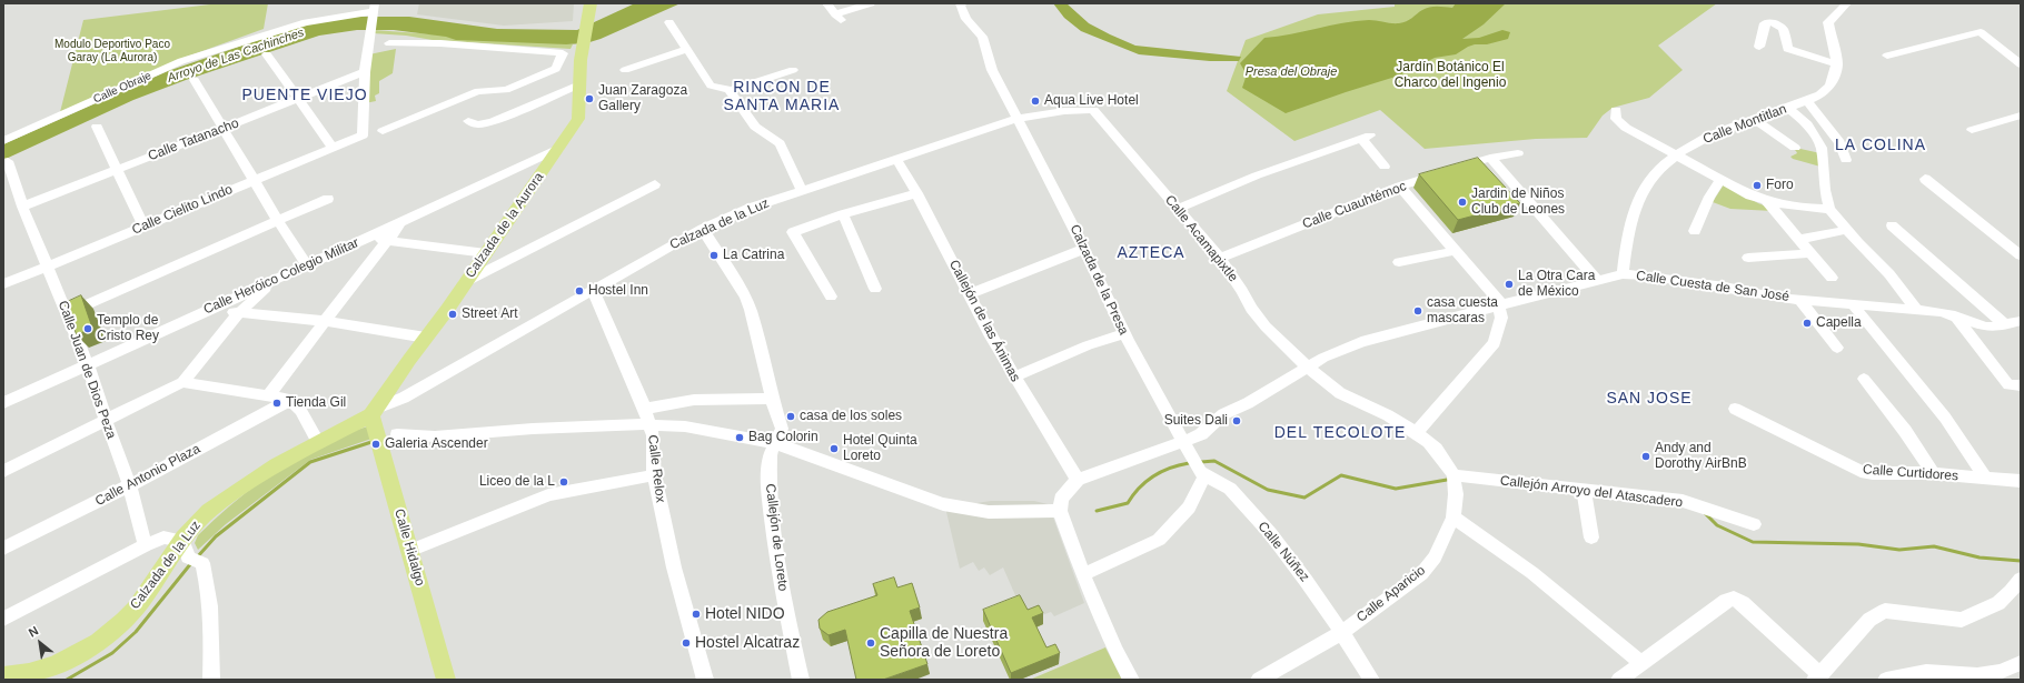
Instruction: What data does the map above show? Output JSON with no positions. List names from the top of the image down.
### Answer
{
  "streets": {
    "main road": ["Calzada de la Luz", "Calzada de la Aurora", "Calle Hidalgo"],
    "street": [
      "Calle Obraje",
      "Calle Montitlan",
      "Calle Tatanacho",
      "Calle Cuauhtémoc",
      "Calle Cielito Lindo",
      "Calle Acamapixtle",
      "Calle Heróico Colegio Militar",
      "Calzada de la Presa",
      "Calle Cuesta de San José",
      "Callejón de las Ánimas",
      "Calle Juan de Dios Peza",
      "Calle Relox",
      "Calle Curtidores",
      "Calle Antonio Plaza",
      "Callejón Arroyo del Atascadero",
      "Callejón de Loreto",
      "Calle Núñez",
      "Calle Aparicio"
    ]
  },
  "crossings": [
    ["Calle Montitlan", "Calle Cuesta de San José"],
    ["Calle Tatanacho", "Calle Cielito Lindo"],
    ["Calle Tatanacho", "Calle Juan de Dios Peza"],
    ["Calle Cuauhtémoc", "Calle Acamapixtle"],
    ["Calle Cielito Lindo", "Calle Juan de Dios Peza"],
    ["Calzada de la Luz", "Calzada de la Aurora"],
    ["Calzada de la Luz", "Calle Acamapixtle"],
    ["Calzada de la Luz", "Calzada de la Presa"],
    ["Calzada de la Luz", "Callejón de las Ánimas"],
    ["Calzada de la Luz", "Calle Relox"],
    ["Calzada de la Luz", "Callejón de Loreto"],
    ["Calzada de la Luz", "Calle Hidalgo"],
    ["Calzada de la Aurora", "Calle Heróico Colegio Militar"],
    ["Calzada de la Aurora", "Calle Hidalgo"],
    ["Calle Acamapixtle", "Calle Cuesta de San José"],
    ["Calle Acamapixtle", "Calle Aparicio"],
    ["Calle Heróico Colegio Militar", "Calle Juan de Dios Peza"],
    ["Calzada de la Presa", "Calle Cuesta de San José"],
    ["Calle Cuesta de San José", "Callejón de las Ánimas"],
    ["Calle Cuesta de San José", "Calle Aparicio"],
    ["Calle Juan de Dios Peza", "Calle Antonio Plaza"],
    ["Callejón Arroyo del Atascadero", "Calle Aparicio"],
    ["Calle Núñez", "Calle Aparicio"]
  ],
  "districts": [
    "RINCON DE SANTA MARIA",
    "PUENTE VIEJO",
    "LA COLINA",
    "AZTECA",
    "SAN JOSE",
    "DEL TECOLOTE"
  ],
  "water": ["Arroyo de Las Cachinches", "Presa del Obraje"],
  "parks": ["Modulo Deportivo Paco Garay (La Aurora)", "Jardín Botánico El Charco del Ingenio"],
  "places": [
    "Juan Zaragoza Gallery",
    "Aqua Live Hotel",
    "Foro",
    "Jardin de Niños Club de Leones",
    "La Catrina",
    "La Otra Cara de México",
    "Hostel Inn",
    "casa cuesta mascaras",
    "Street Art",
    "Capella",
    "Templo de Cristo Rey",
    "Tienda Gil",
    "casa de los soles",
    "Suites Dali",
    "Bag Colorin",
    "Galeria Ascender",
    "Hotel Quinta Loreto",
    "Andy and Dorothy AirBnB",
    "Liceo de la L",
    "Hotel NIDO",
    "Hostel Alcatraz",
    "Capilla de Nuestra Señora de Loreto"
  ],
  "north": "top left"
}
